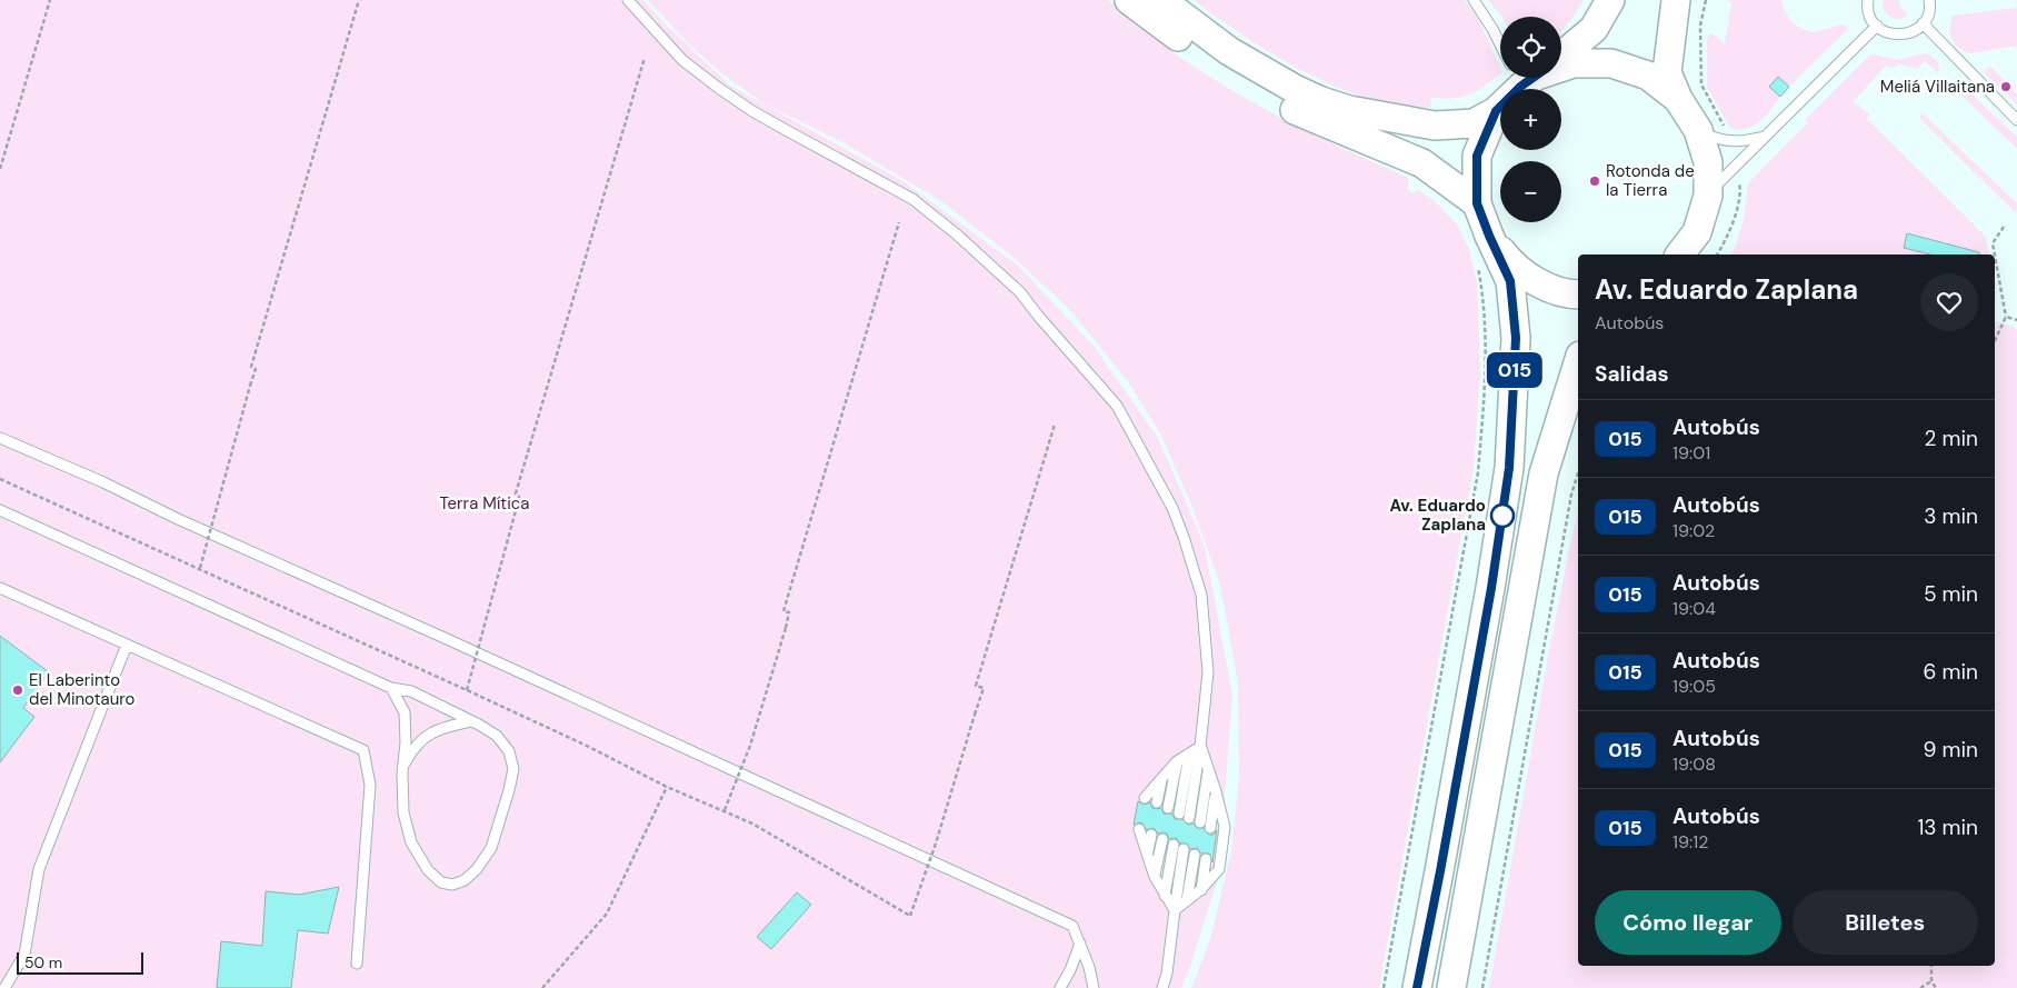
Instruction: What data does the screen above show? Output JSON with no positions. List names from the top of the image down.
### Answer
{
  "parks": ["Terra Mítica"],
  "places": [
    "Meliá Villaitana",
    "Rotonda de la Tierra",
    "Av. Eduardo Zaplana",
    "El Laberinto del Minotauro"
  ],
  "lines": ["bus line 015"],
  "scale_bar": "50 m",
  "page": {
    "on_map": "015",
    "map_buttons": ["+", "−"],
    "heading": [
      ["Av. Eduardo Zaplana", "Autobús"],
      "Salidas"
    ],
    "list": [
      {
        "mark": "015",
        "name": "Autobús",
        "note": "19:01",
        "value": "2 min"
      },
      {
        "mark": "015",
        "name": "Autobús",
        "note": "19:02",
        "value": "3 min"
      },
      {
        "mark": "015",
        "name": "Autobús",
        "note": "19:04",
        "value": "5 min"
      },
      {
        "mark": "015",
        "name": "Autobús",
        "note": "19:05",
        "value": "6 min"
      },
      {
        "mark": "015",
        "name": "Autobús",
        "note": "19:08",
        "value": "9 min"
      },
      {
        "mark": "015",
        "name": "Autobús",
        "note": "19:12",
        "value": "13 min"
      }
    ],
    "buttons": ["Cómo llegar", "Billetes"],
    "scale": "50 m"
  }
}
